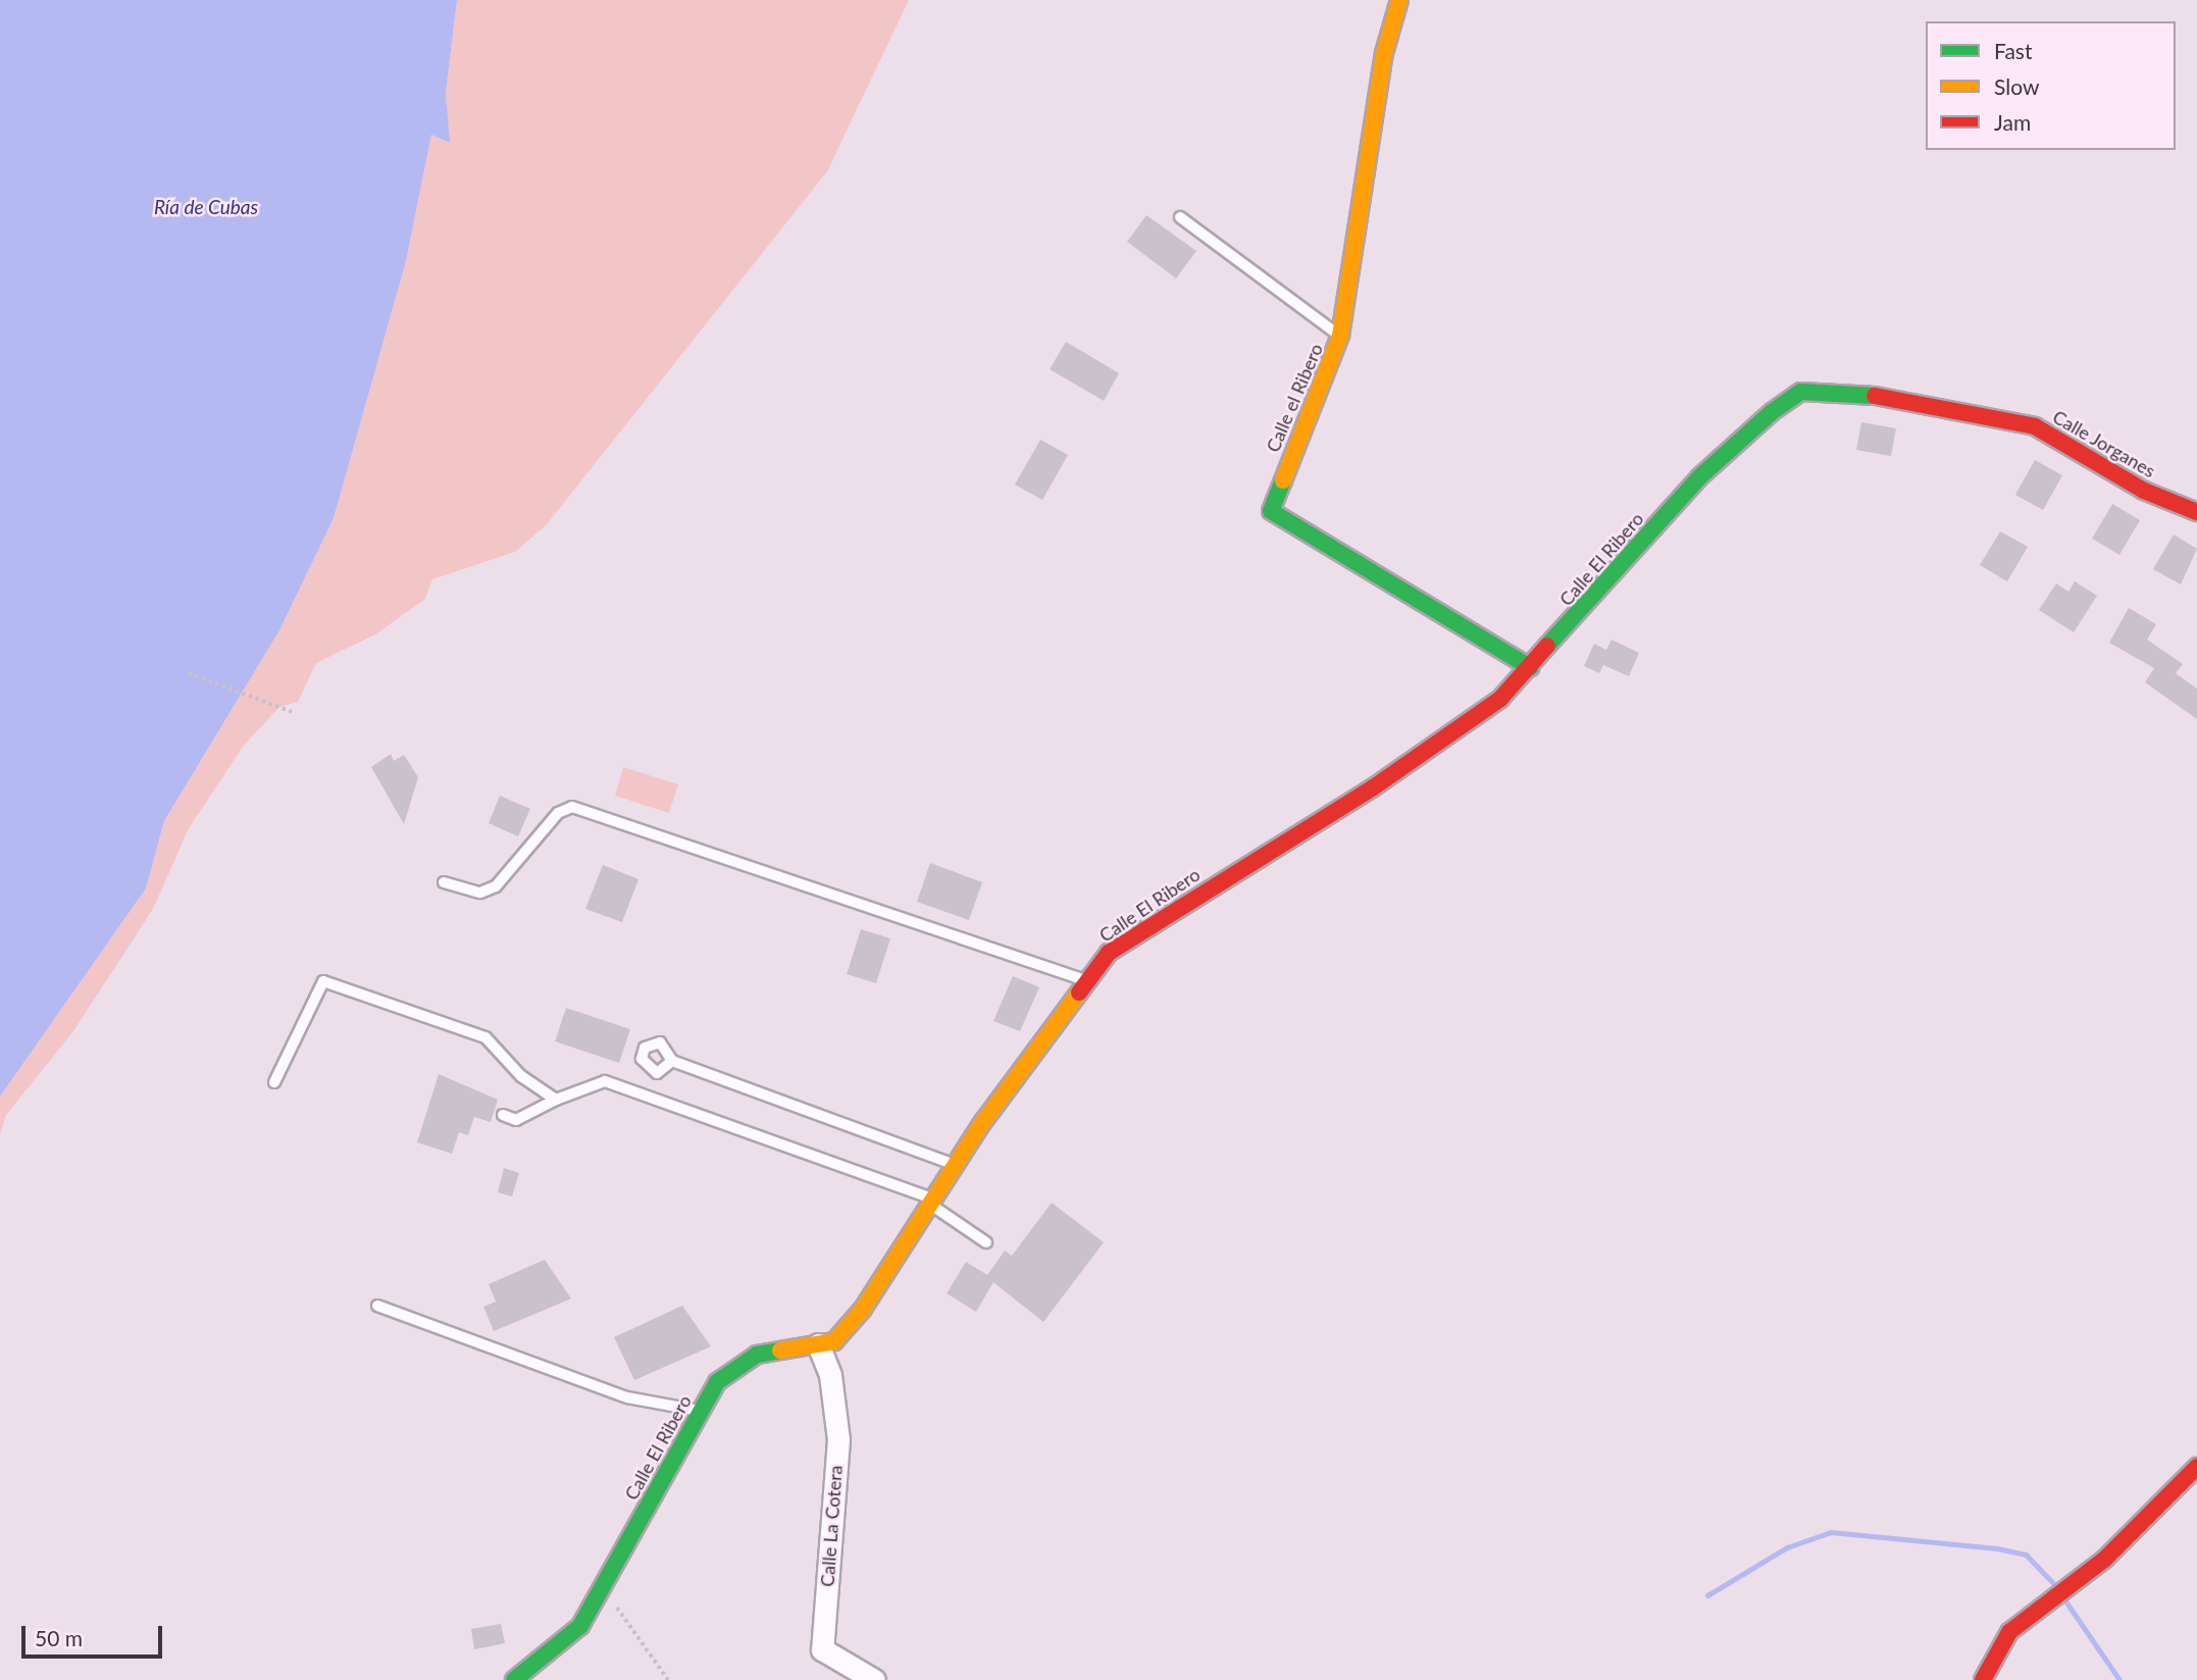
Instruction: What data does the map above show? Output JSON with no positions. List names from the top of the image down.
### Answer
{
  "streets": {
    "street": [
      "Calle el Ribero",
      "Calle Jorganes",
      "Calle El Ribero",
      "Calle La Cotera"
    ]
  },
  "crossings": [
    ["Calle el Ribero", "Calle El Ribero"],
    ["Calle Jorganes", "Calle El Ribero"],
    ["Calle El Ribero", "Calle La Cotera"]
  ],
  "water": ["Ría de Cubas"],
  "legend": ["Fast", "Slow", "Jam"],
  "scale_bar": "50 m"
}
